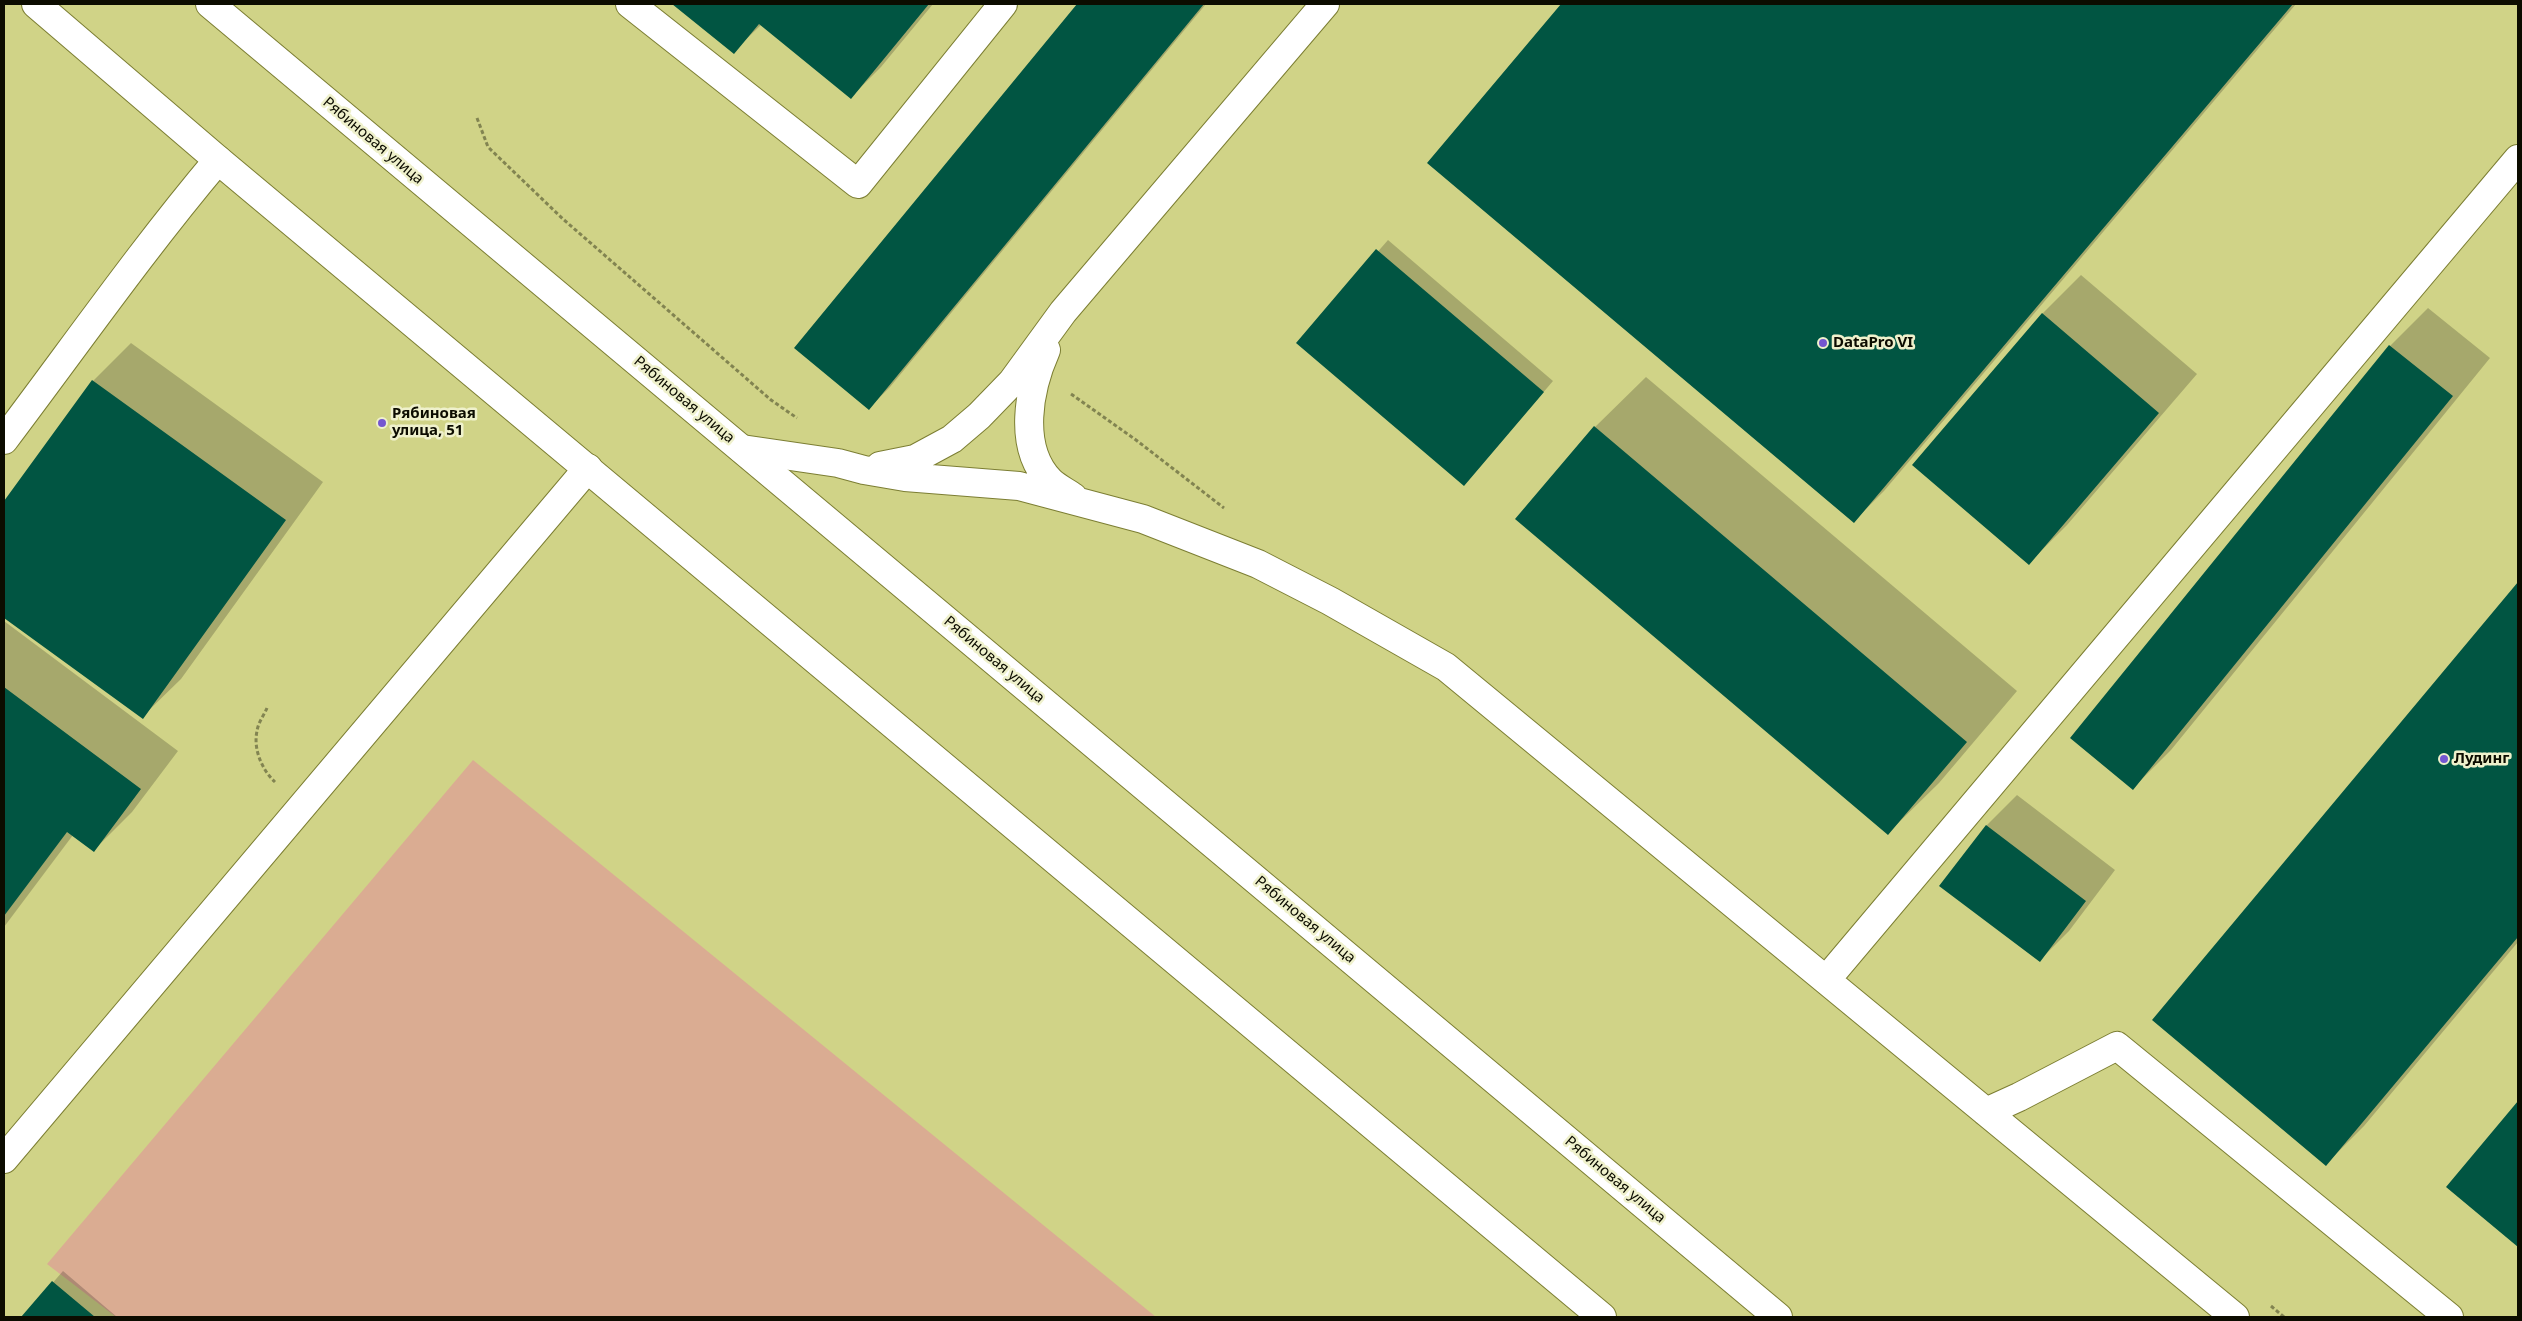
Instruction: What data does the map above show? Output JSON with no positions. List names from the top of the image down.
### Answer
{
  "streets": {
    "main road": ["Рябиновая улица"]
  },
  "places": ["DataPro VI", "Рябиновая улица, 51", "Лудинг"]
}
